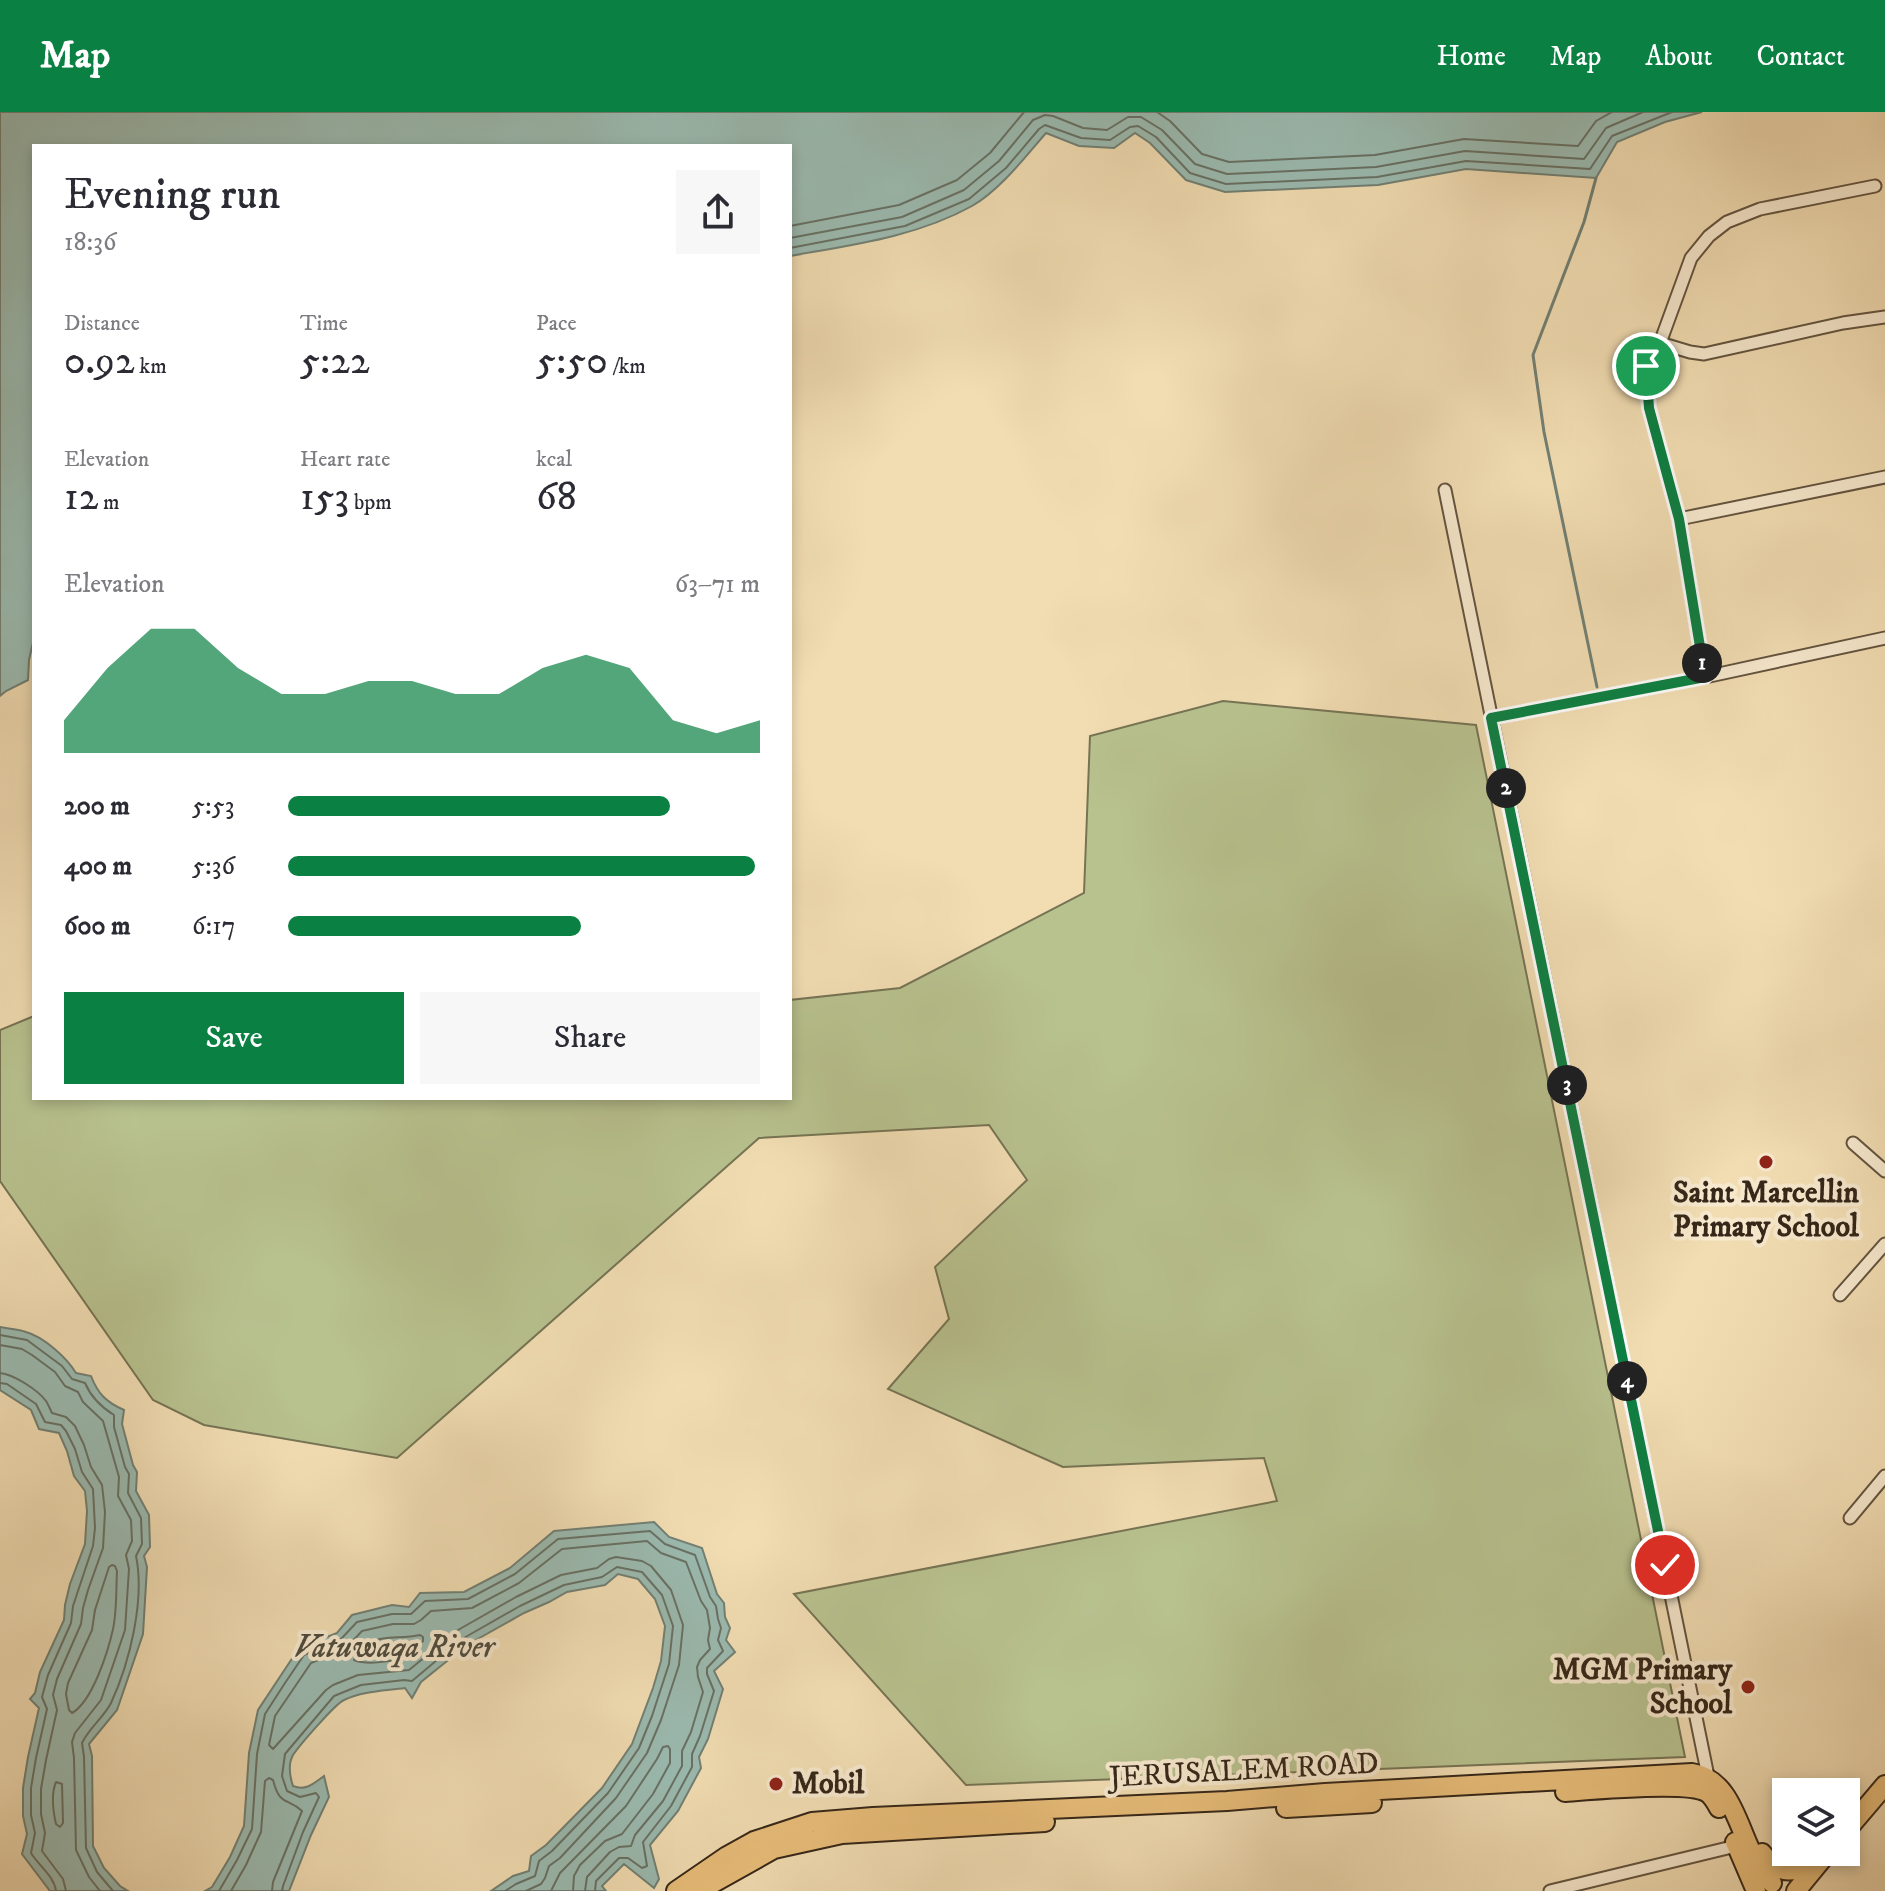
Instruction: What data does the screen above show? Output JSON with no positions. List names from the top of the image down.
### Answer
{
  "streets": {
    "main road": ["JERUSALEM ROAD"]
  },
  "water": ["Vatuwaqa River"],
  "places": ["Saint Marcellin Primary School", "MGM Primary School", "Mobil"],
  "page": {
    "header": "Map",
    "nav": [
      "Home",
      "Map",
      "About",
      "Contact"
    ],
    "heading": ["Evening run", "18:36"],
    "stats": [
      ["Distance", "0.92 km"],
      ["Time", "5:22"],
      ["Pace", "5:50 /km"],
      ["Elevation", "12 m"],
      ["Heart rate", "153 bpm"],
      ["kcal", "68"]
    ],
    "chart": ["Elevation", "63–71 m"],
    "pins": [
      "1",
      "2",
      "3",
      "4"
    ],
    "list": [
      {
        "name": "200 m",
        "note": "5:53"
      },
      {
        "name": "400 m",
        "note": "5:36"
      },
      {
        "name": "600 m",
        "note": "6:17"
      }
    ],
    "buttons": ["Save", "Share"]
  }
}
